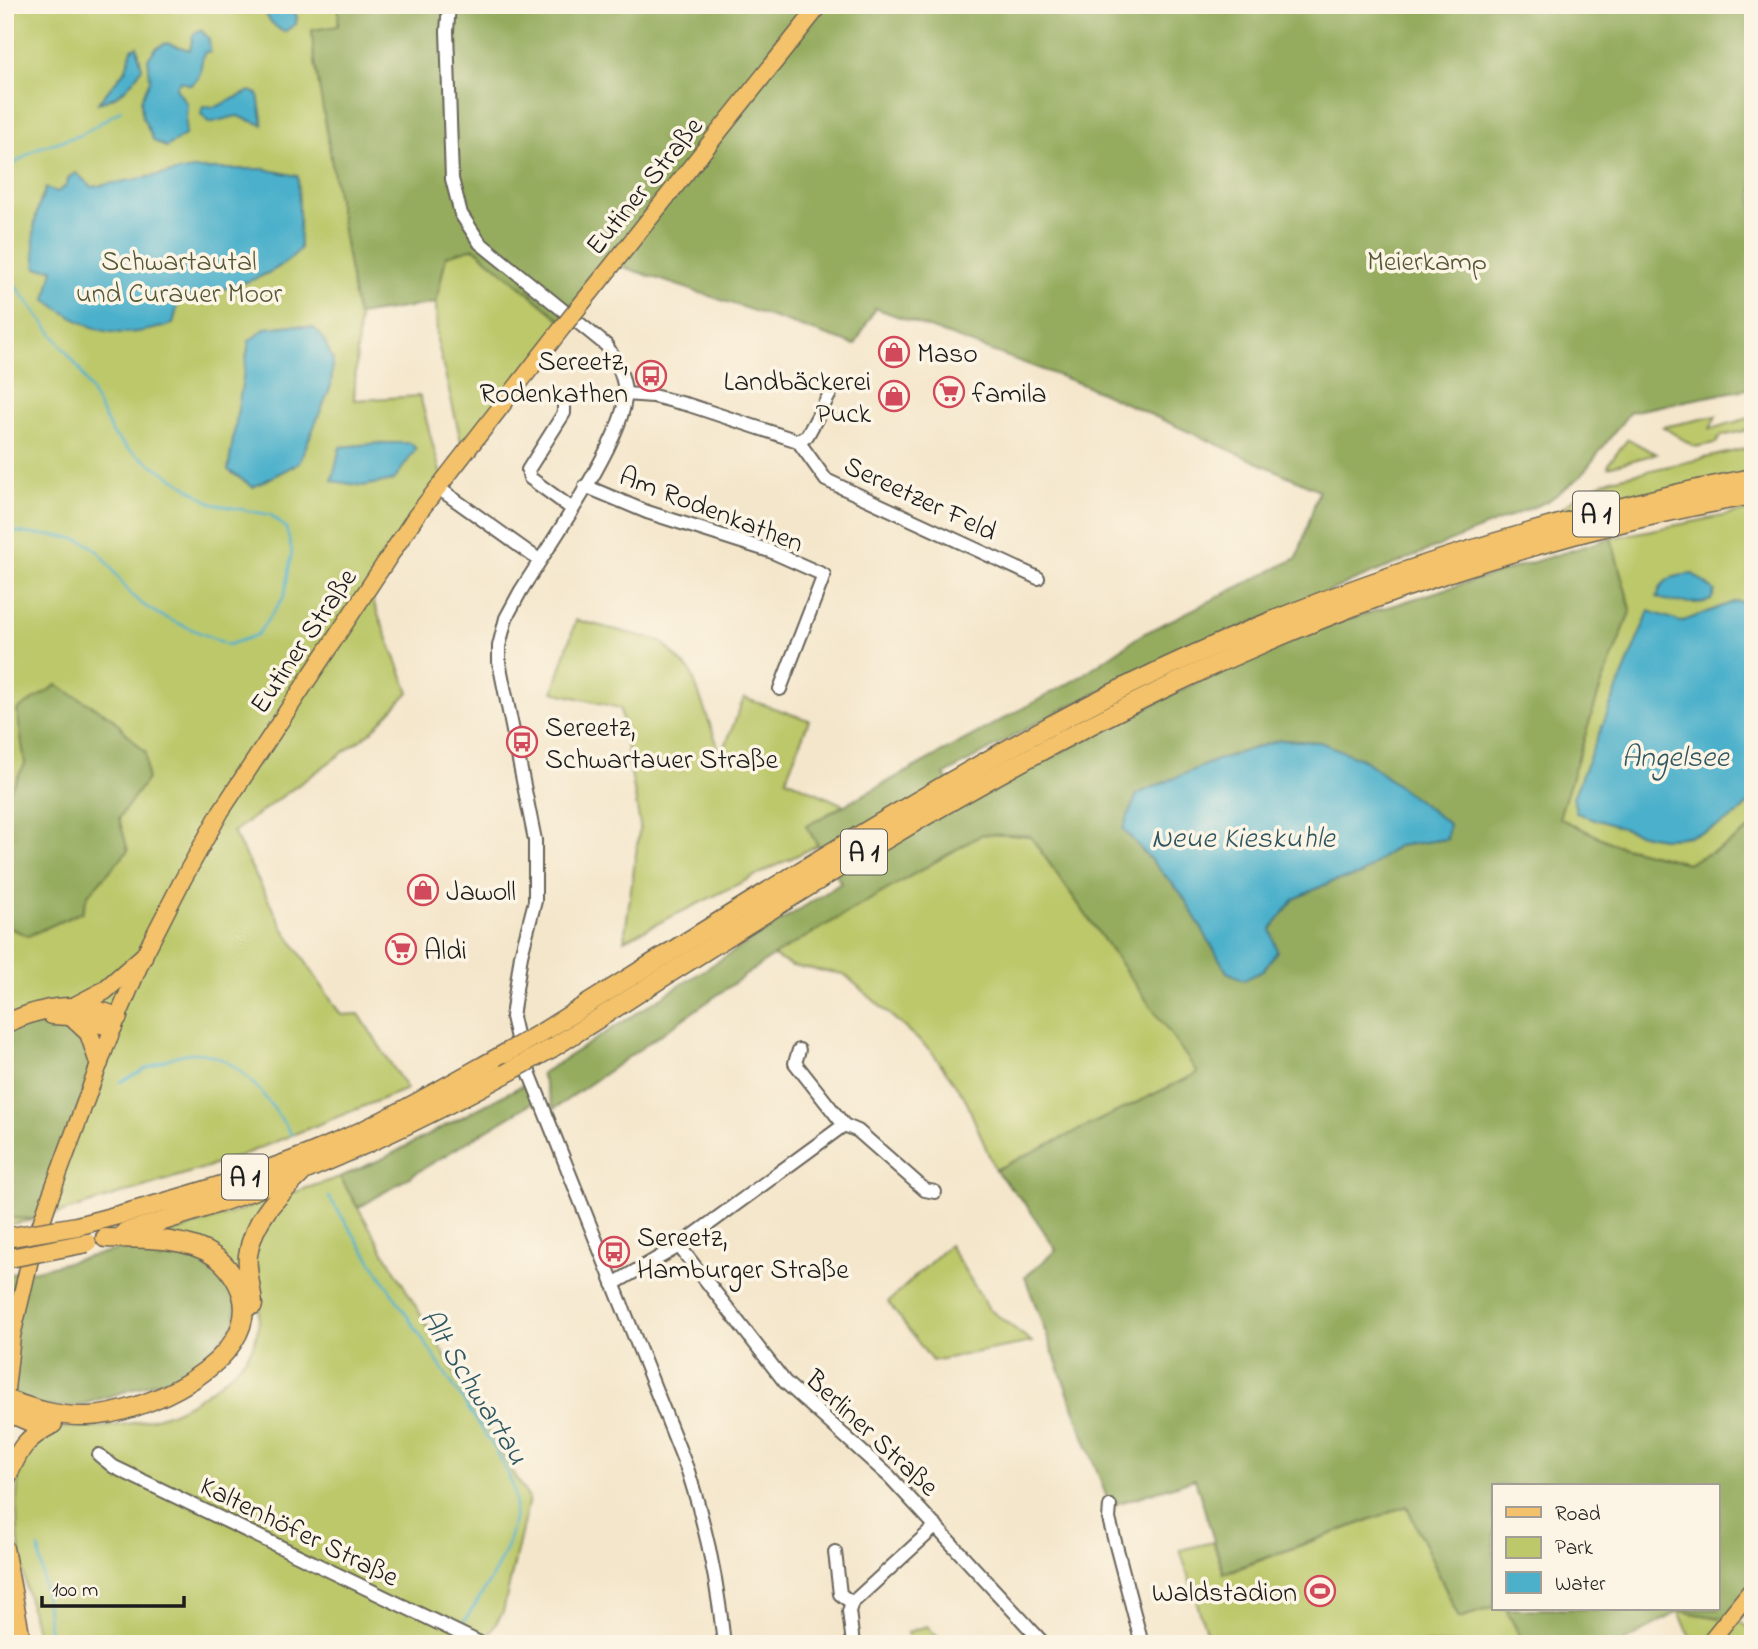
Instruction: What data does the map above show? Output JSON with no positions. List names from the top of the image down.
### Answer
{
  "streets": {
    "highway": ["A 1"],
    "main road": ["Eutiner Straße"],
    "street": [
      "Sereetzer Feld",
      "Am Rodenkathen",
      "Berliner Straße",
      "Kaltenhöfer Straße"
    ]
  },
  "water": ["Angelsee", "Neue Kieskuhle", "Alt Schwartau"],
  "parks": ["Schwartautal und Curauer Moor", "Meierkamp"],
  "places": {
    "shop": ["Maso", "Landbäckerei Puck", "Jawoll"],
    "bus stop": ["Sereetz, Rodenkathen", "Sereetz, Schwartauer Straße", "Sereetz, Hamburger Straße"],
    "supermarket": ["famila", "Aldi"],
    "sports": ["Waldstadion"]
  },
  "legend": ["Road", "Park", "Water"],
  "scale_bar": "100 m"
}
